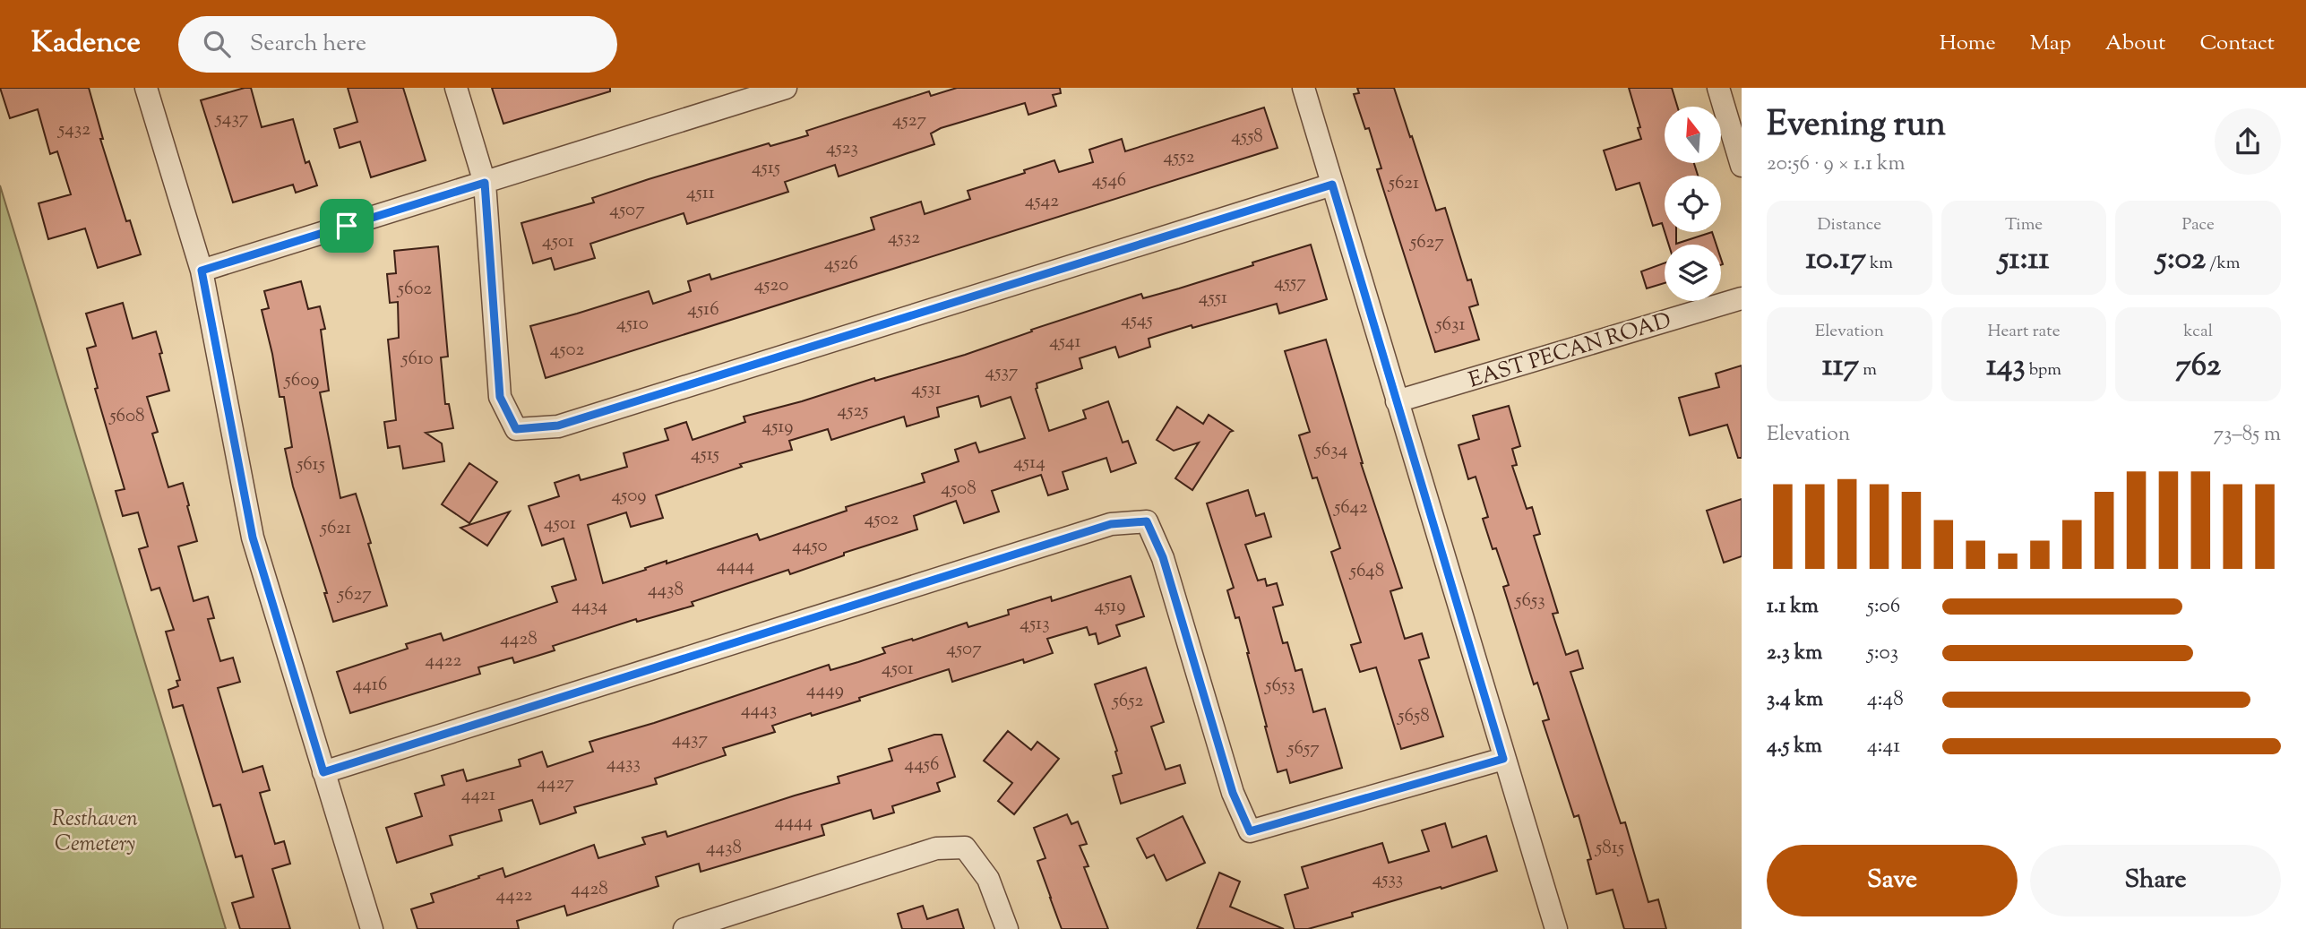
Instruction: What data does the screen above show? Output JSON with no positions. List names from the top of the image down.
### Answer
{
  "streets": {
    "street": ["EAST PECAN ROAD"]
  },
  "parks": ["Resthaven Cemetery"],
  "house_numbers": [
    "5437",
    "4527",
    "5432",
    "4558",
    "4523",
    "4552",
    "4515",
    "4546",
    "5621",
    "4511",
    "4542",
    "4507",
    "4532",
    "4501",
    "5627",
    "4526",
    "4557",
    "4520",
    "5602",
    "4551",
    "4516",
    "4545",
    "4510",
    "5631",
    "4541",
    "4502",
    "5610",
    "4537",
    "5609",
    "4531",
    "4525",
    "5608",
    "4519",
    "5634",
    "4515",
    "4514",
    "5615",
    "4508",
    "4509",
    "5642",
    "4502",
    "4501",
    "5621",
    "4450",
    "4444",
    "5648",
    "4438",
    "5627",
    "5653",
    "4434",
    "4519",
    "4513",
    "4428",
    "4507",
    "4422",
    "4501",
    "4416",
    "5653",
    "4449",
    "5652",
    "4443",
    "5658",
    "4437",
    "5657",
    "4433",
    "4456",
    "4427",
    "4421",
    "4444",
    "4438",
    "5815",
    "4533",
    "4428",
    "4422"
  ],
  "north": "top",
  "page": {
    "header": "Kadence",
    "search": "Search here",
    "nav": [
      "Home",
      "Map",
      "About",
      "Contact"
    ],
    "heading": ["Evening run", "20:56 · 9 × 1.1 km"],
    "stats": [
      ["Distance", "10.17 km"],
      ["Time", "51:11"],
      ["Pace", "5:02 /km"],
      ["Elevation", "117 m"],
      ["Heart rate", "143 bpm"],
      ["kcal", "762"]
    ],
    "chart": ["Elevation", "73–85 m"],
    "list": [
      {
        "name": "1.1 km",
        "note": "5:06"
      },
      {
        "name": "2.3 km",
        "note": "5:03"
      },
      {
        "name": "3.4 km",
        "note": "4:48"
      },
      {
        "name": "4.5 km",
        "note": "4:41"
      }
    ],
    "buttons": ["Save", "Share"]
  }
}
